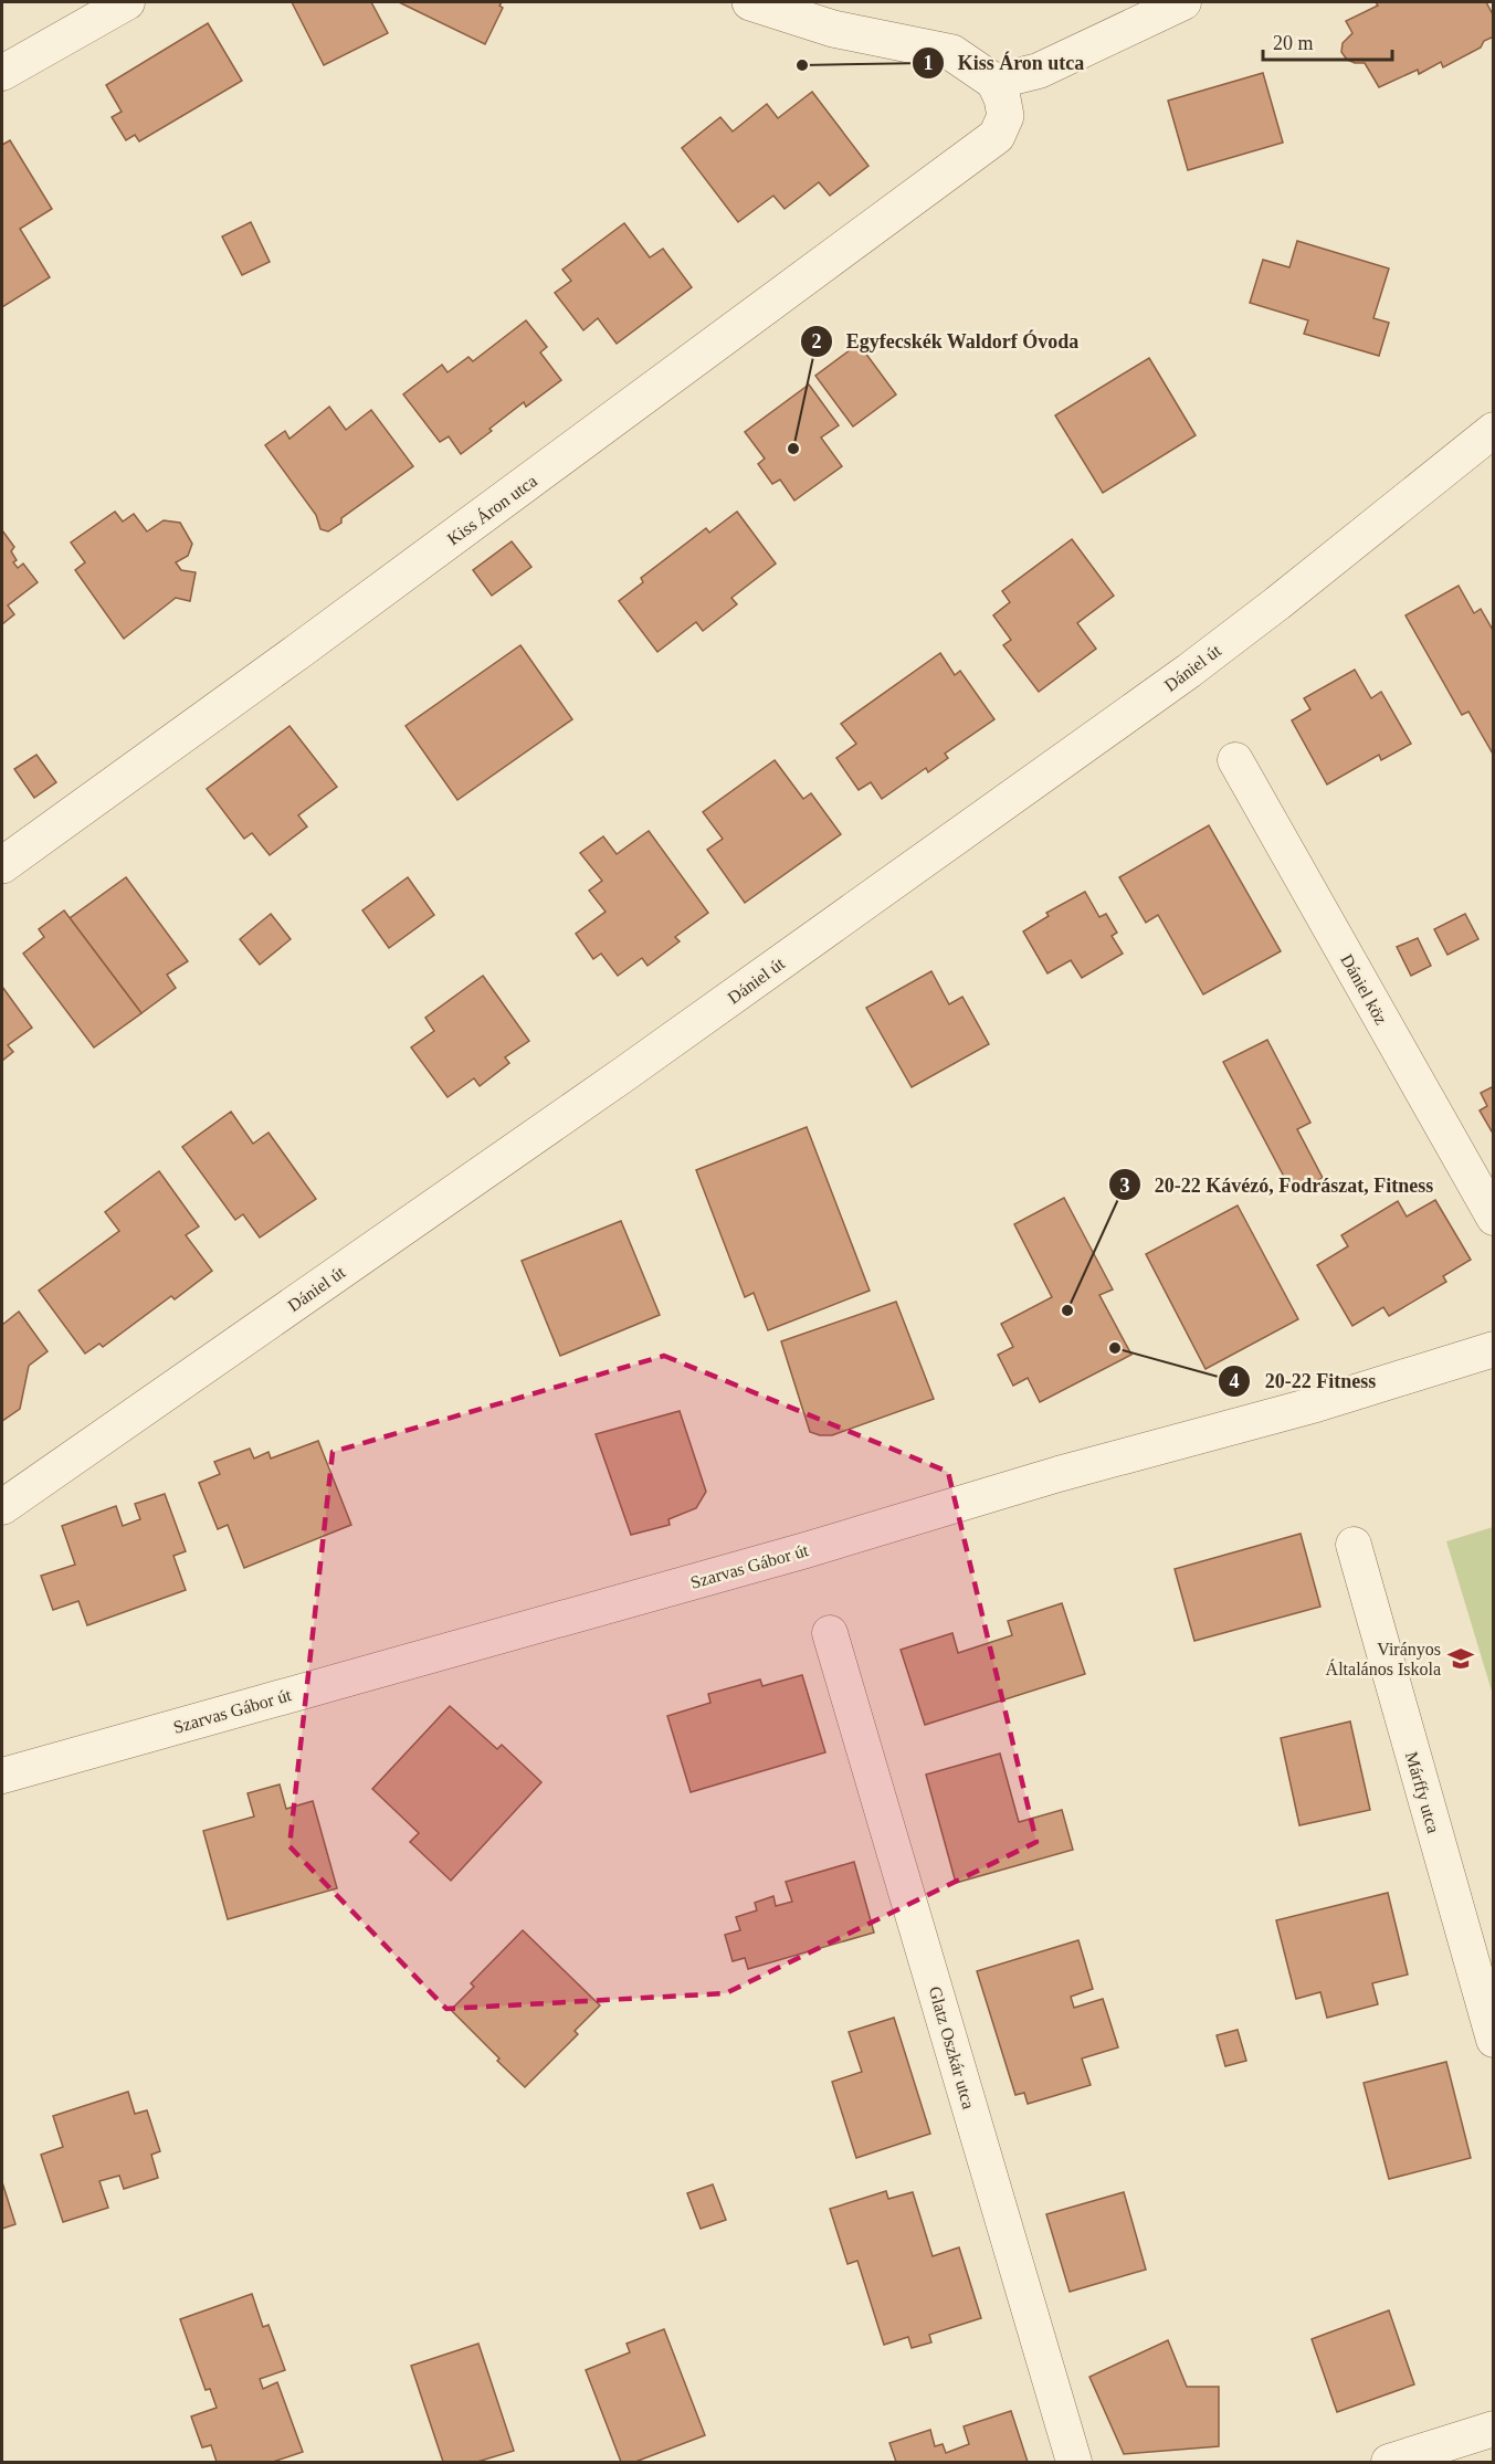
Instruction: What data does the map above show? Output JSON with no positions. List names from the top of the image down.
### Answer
{
  "streets": {
    "street": [
      "Kiss Áron utca",
      "Dániel út",
      "Dániel köz",
      "Szarvas Gábor út",
      "Márffy utca",
      "Glatz Oszkár utca"
    ]
  },
  "places": {
    "other": [
      "Kiss Áron utca",
      "Egyfecskék Waldorf Óvoda",
      "20-22 Kávézó, Fodrászat, Fitness",
      "20-22 Fitness"
    ],
    "school or university": ["Virányos Általános Iskola"]
  },
  "scale_bar": "20 m"
}
